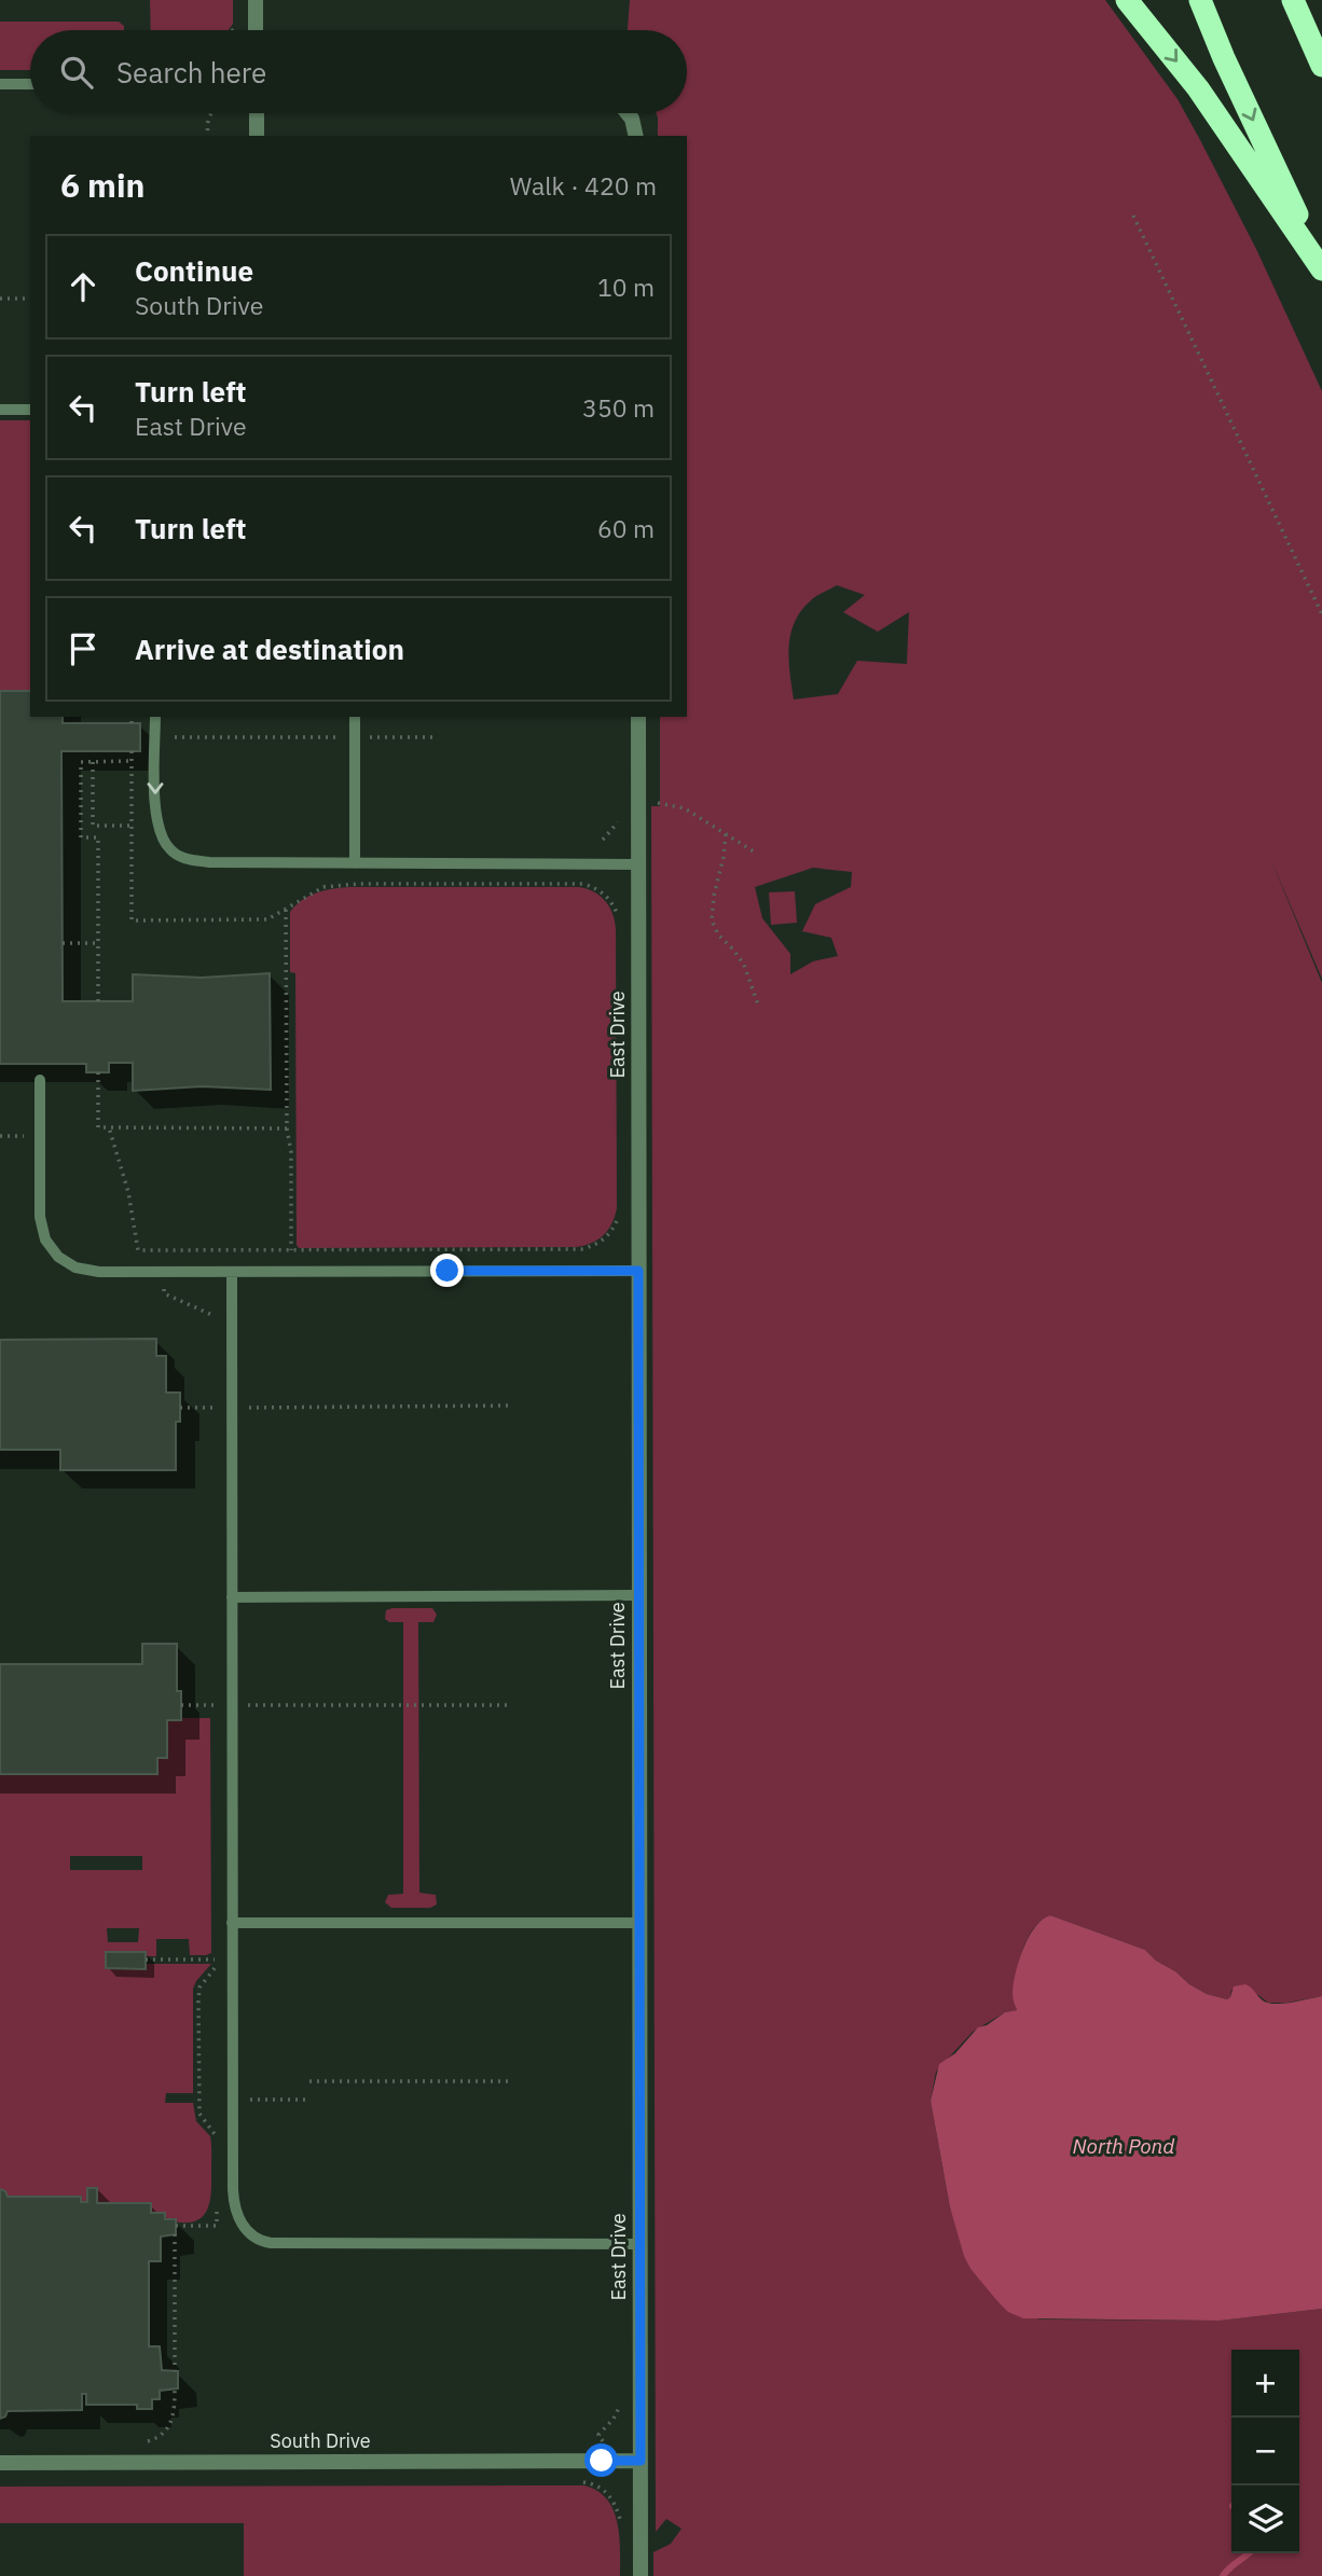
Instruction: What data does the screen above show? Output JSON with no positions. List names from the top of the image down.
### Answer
{
  "streets": {
    "street": ["East Drive", "South Drive"]
  },
  "crossings": [
    ["East Drive", "South Drive"]
  ],
  "water": ["North Pond"],
  "page": {
    "search": "Search here",
    "heading": ["6 min", "Walk · 420 m"],
    "list": [
      ["Continue", "South Drive", "10 m"],
      ["Turn left", "East Drive", "350 m"],
      ["Turn left", "60 m"],
      "Arrive at destination"
    ],
    "map_buttons": ["+", "−"]
  }
}
